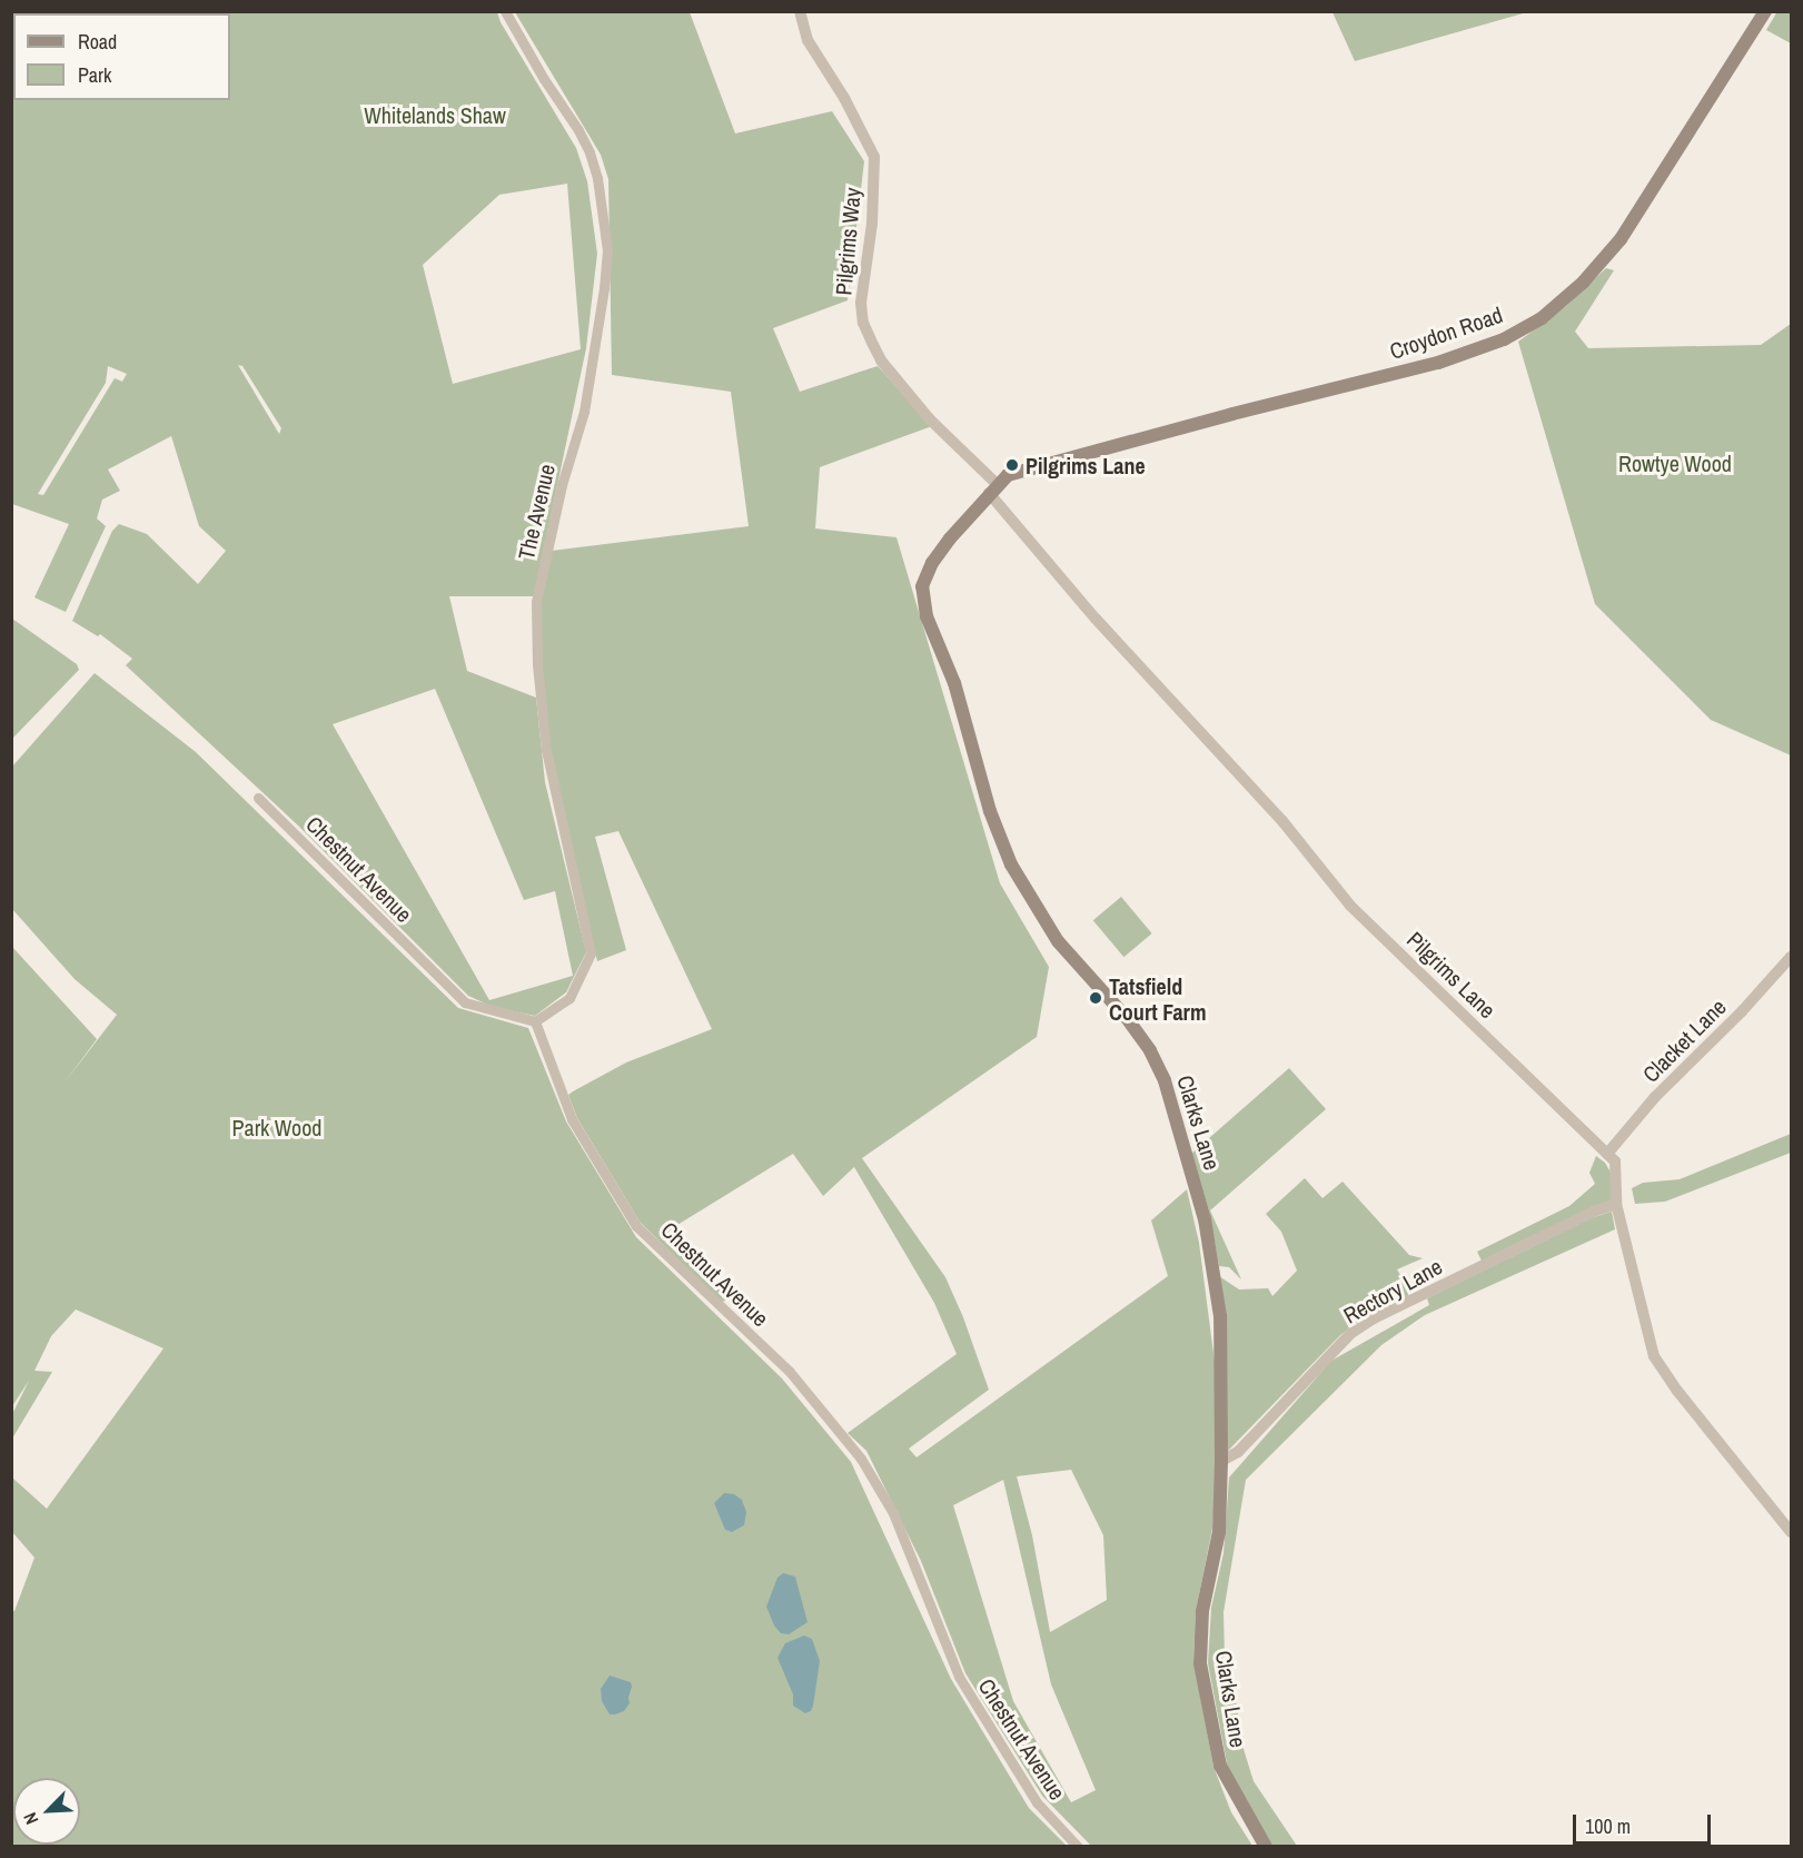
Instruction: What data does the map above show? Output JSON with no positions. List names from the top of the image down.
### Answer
{
  "streets": {
    "main road": ["Croydon Road", "Clarks Lane"],
    "street": [
      "Pilgrims Way",
      "The Avenue",
      "Chestnut Avenue",
      "Pilgrims Lane",
      "Clacket Lane",
      "Rectory Lane"
    ]
  },
  "crossings": [
    ["Pilgrims Way", "Croydon Road"],
    ["Pilgrims Way", "Pilgrims Lane"],
    ["Pilgrims Way", "Clarks Lane"],
    ["Croydon Road", "Pilgrims Lane"],
    ["Croydon Road", "Clarks Lane"],
    ["The Avenue", "Chestnut Avenue"],
    ["Pilgrims Lane", "Clacket Lane"],
    ["Pilgrims Lane", "Clarks Lane"],
    ["Clarks Lane", "Rectory Lane"]
  ],
  "parks": ["Whitelands Shaw", "Rowtye Wood", "Park Wood"],
  "places": ["Pilgrims Lane", "Tatsfield Court Farm"],
  "legend": ["Road", "Park"],
  "scale_bar": "100 m",
  "north": "bottom left"
}
